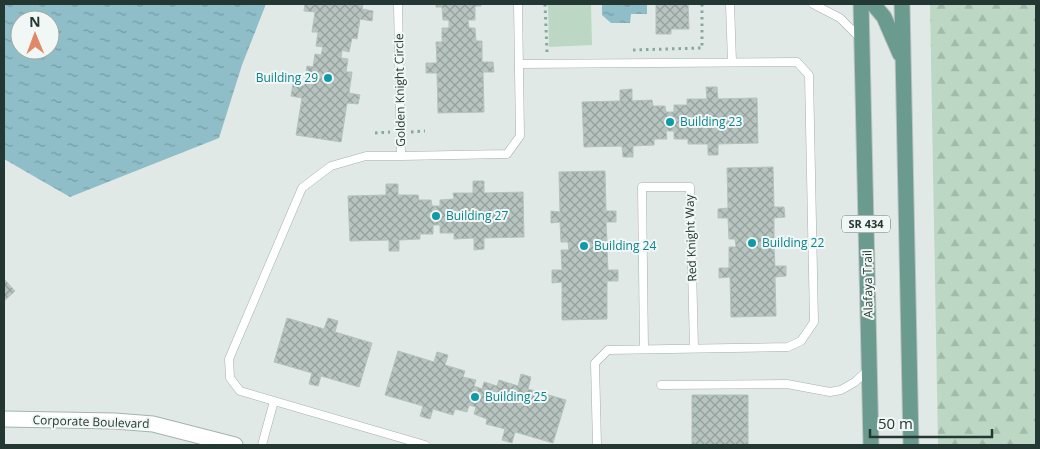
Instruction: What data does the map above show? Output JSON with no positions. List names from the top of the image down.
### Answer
{
  "streets": {
    "main road": ["SR 434", "Alafaya Trail"],
    "street": ["Corporate Boulevard"],
    "lane": ["Golden Knight Circle", "Red Knight Way"]
  },
  "places": [
    "Building 29",
    "Building 23",
    "Building 27",
    "Building 22",
    "Building 24",
    "Building 25"
  ],
  "scale_bar": "50 m",
  "north": "top"
}
